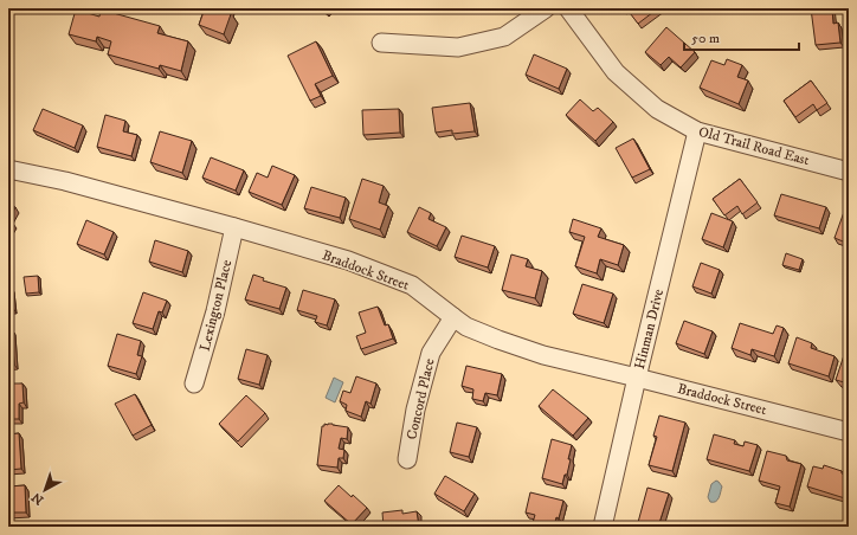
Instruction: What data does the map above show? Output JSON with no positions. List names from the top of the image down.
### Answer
{
  "streets": {
    "street": [
      "Old Trail Road East",
      "Braddock Street",
      "Lexington Place",
      "Hinman Drive",
      "Concord Place"
    ]
  },
  "crossings": [
    ["Old Trail Road East", "Hinman Drive"],
    ["Braddock Street", "Lexington Place"],
    ["Braddock Street", "Hinman Drive"],
    ["Braddock Street", "Concord Place"]
  ],
  "scale_bar": "50 m",
  "north": "bottom left"
}
